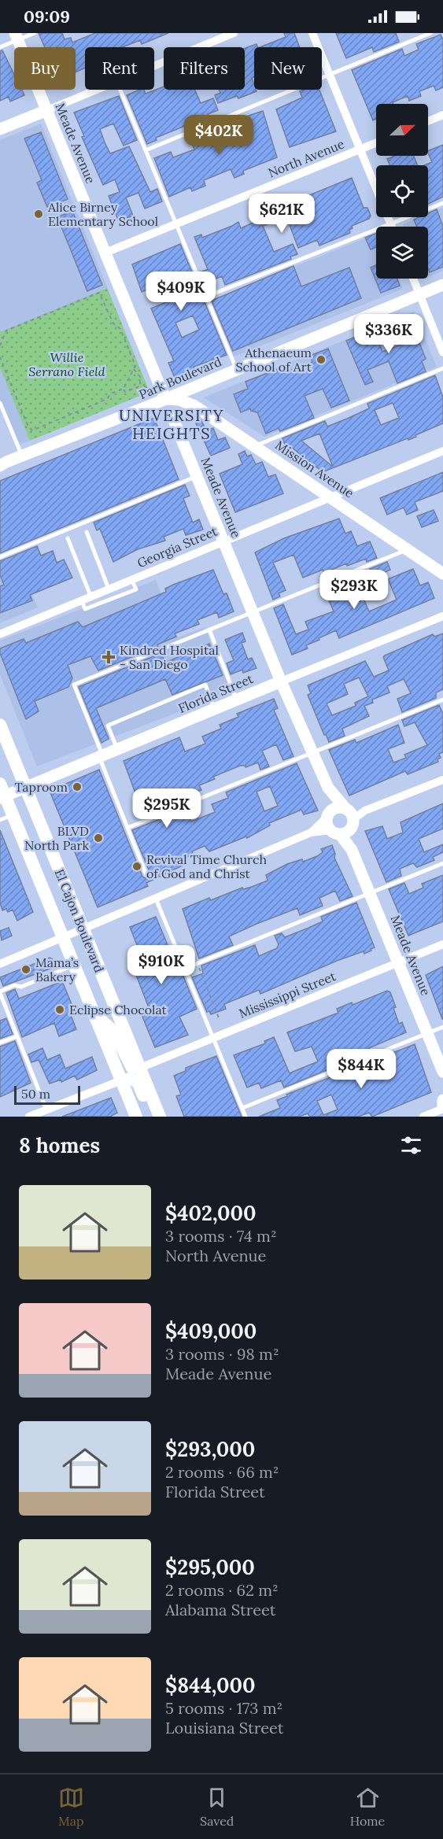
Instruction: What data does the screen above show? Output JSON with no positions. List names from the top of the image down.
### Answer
{
  "streets": {
    "main road": ["El Cajon Boulevard"],
    "street": [
      "Meade Avenue",
      "North Avenue",
      "Park Boulevard",
      "Mission Avenue",
      "Georgia Street",
      "Florida Street",
      "Mississippi Street"
    ]
  },
  "crossings": [
    ["Meade Avenue", "North Avenue"],
    ["Meade Avenue", "Park Boulevard"],
    ["Meade Avenue", "Mission Avenue"],
    ["Meade Avenue", "Georgia Street"],
    ["Meade Avenue", "Florida Street"],
    ["Meade Avenue", "Mississippi Street"],
    ["Park Boulevard", "Mission Avenue"],
    ["Mission Avenue", "Georgia Street"],
    ["Florida Street", "El Cajon Boulevard"],
    ["El Cajon Boulevard", "Mississippi Street"]
  ],
  "districts": ["UNIVERSITY HEIGHTS"],
  "parks": ["Willie Serrano Field"],
  "places": {
    "other": [
      "Alice Birney Elementary School",
      "Athenaeum School of Art",
      "Taproom",
      "BLVD North Park",
      "Revival Time Church of God and Christ",
      "Mama’s Bakery",
      "Eclipse Chocolat"
    ],
    "health": ["Kindred Hospital - San Diego"]
  },
  "scale_bar": "50 m",
  "north": "right",
  "page": {
    "status": "09:09",
    "chip": [
      "Buy",
      "Rent",
      "Filters",
      "New"
    ],
    "price": [
      "$402K",
      "$621K",
      "$409K",
      "$336K",
      "$293K",
      "$295K",
      "$910K",
      "$844K"
    ],
    "scale": "50 m",
    "heading": "8 homes",
    "list": [
      {
        "name": "$402,000",
        "note": "3 rooms · 74 m² · North Avenue"
      },
      {
        "name": "$409,000",
        "note": "3 rooms · 98 m² · Meade Avenue"
      },
      {
        "name": "$293,000",
        "note": "2 rooms · 66 m² · Florida Street"
      },
      {
        "name": "$295,000",
        "note": "2 rooms · 62 m² · Alabama Street"
      },
      {
        "name": "$844,000",
        "note": "5 rooms · 173 m² · Louisiana Street"
      }
    ],
    "tabs": ["Map", "Saved", "Home"]
  }
}
